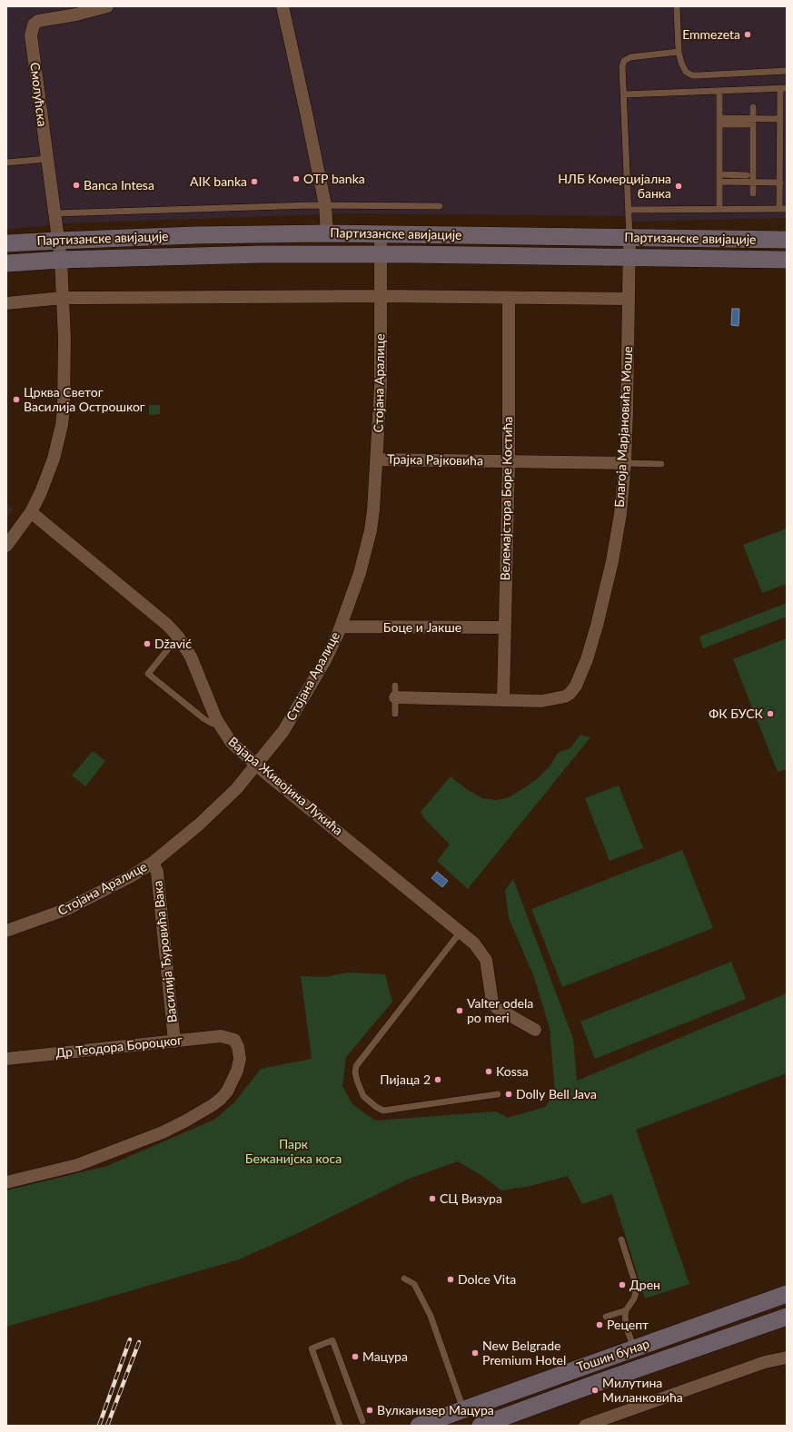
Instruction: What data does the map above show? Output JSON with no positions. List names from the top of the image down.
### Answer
{
  "streets": {
    "main road": ["Партизанске авијације", "Тошин бунар"],
    "street": [
      "Смолућска",
      "Стојана Аралице",
      "Благоја Марјановића Моше",
      "Трајка Рајковића",
      "Велемајстора Боре Костића",
      "Боце и Јакше",
      "Вајара Живојина Лукића",
      "Василија Ђуровића Вака",
      "Др Теодора Бороцког"
    ]
  },
  "crossings": [
    ["Смолућска", "Партизанске авијације"],
    ["Смолућска", "Вајара Живојина Лукића"],
    ["Партизанске авијације", "Стојана Аралице"],
    ["Партизанске авијације", "Благоја Марјановића Моше"],
    ["Стојана Аралице", "Трајка Рајковића"],
    ["Стојана Аралице", "Боце и Јакше"],
    ["Стојана Аралице", "Вајара Живојина Лукића"],
    ["Стојана Аралице", "Василија Ђуровића Вака"],
    ["Благоја Марјановића Моше", "Трајка Рајковића"],
    ["Благоја Марјановића Моше", "Велемајстора Боре Костића"],
    ["Трајка Рајковића", "Велемајстора Боре Костића"],
    ["Велемајстора Боре Костића", "Боце и Јакше"],
    ["Василија Ђуровића Вака", "Др Теодора Бороцког"]
  ],
  "parks": ["Парк Бежанијска коса"],
  "places": [
    "Emmezeta",
    "OTP banka",
    "AIK banka",
    "Banca Intesa",
    "НЛБ Комерцијална банка",
    "Црква Светог Василија Острошког",
    "Džavić",
    "ФК БУСК",
    "Valter odela po meri",
    "Kossa",
    "Пијаца 2",
    "Dolly Bell Java",
    "СЦ Визура",
    "Dolce Vita",
    "Дрен",
    "Рецепт",
    "New Belgrade Premium Hotel",
    "Мацура",
    "Милутина Миланковића",
    "Вулканизер Мацура"
  ]
}
